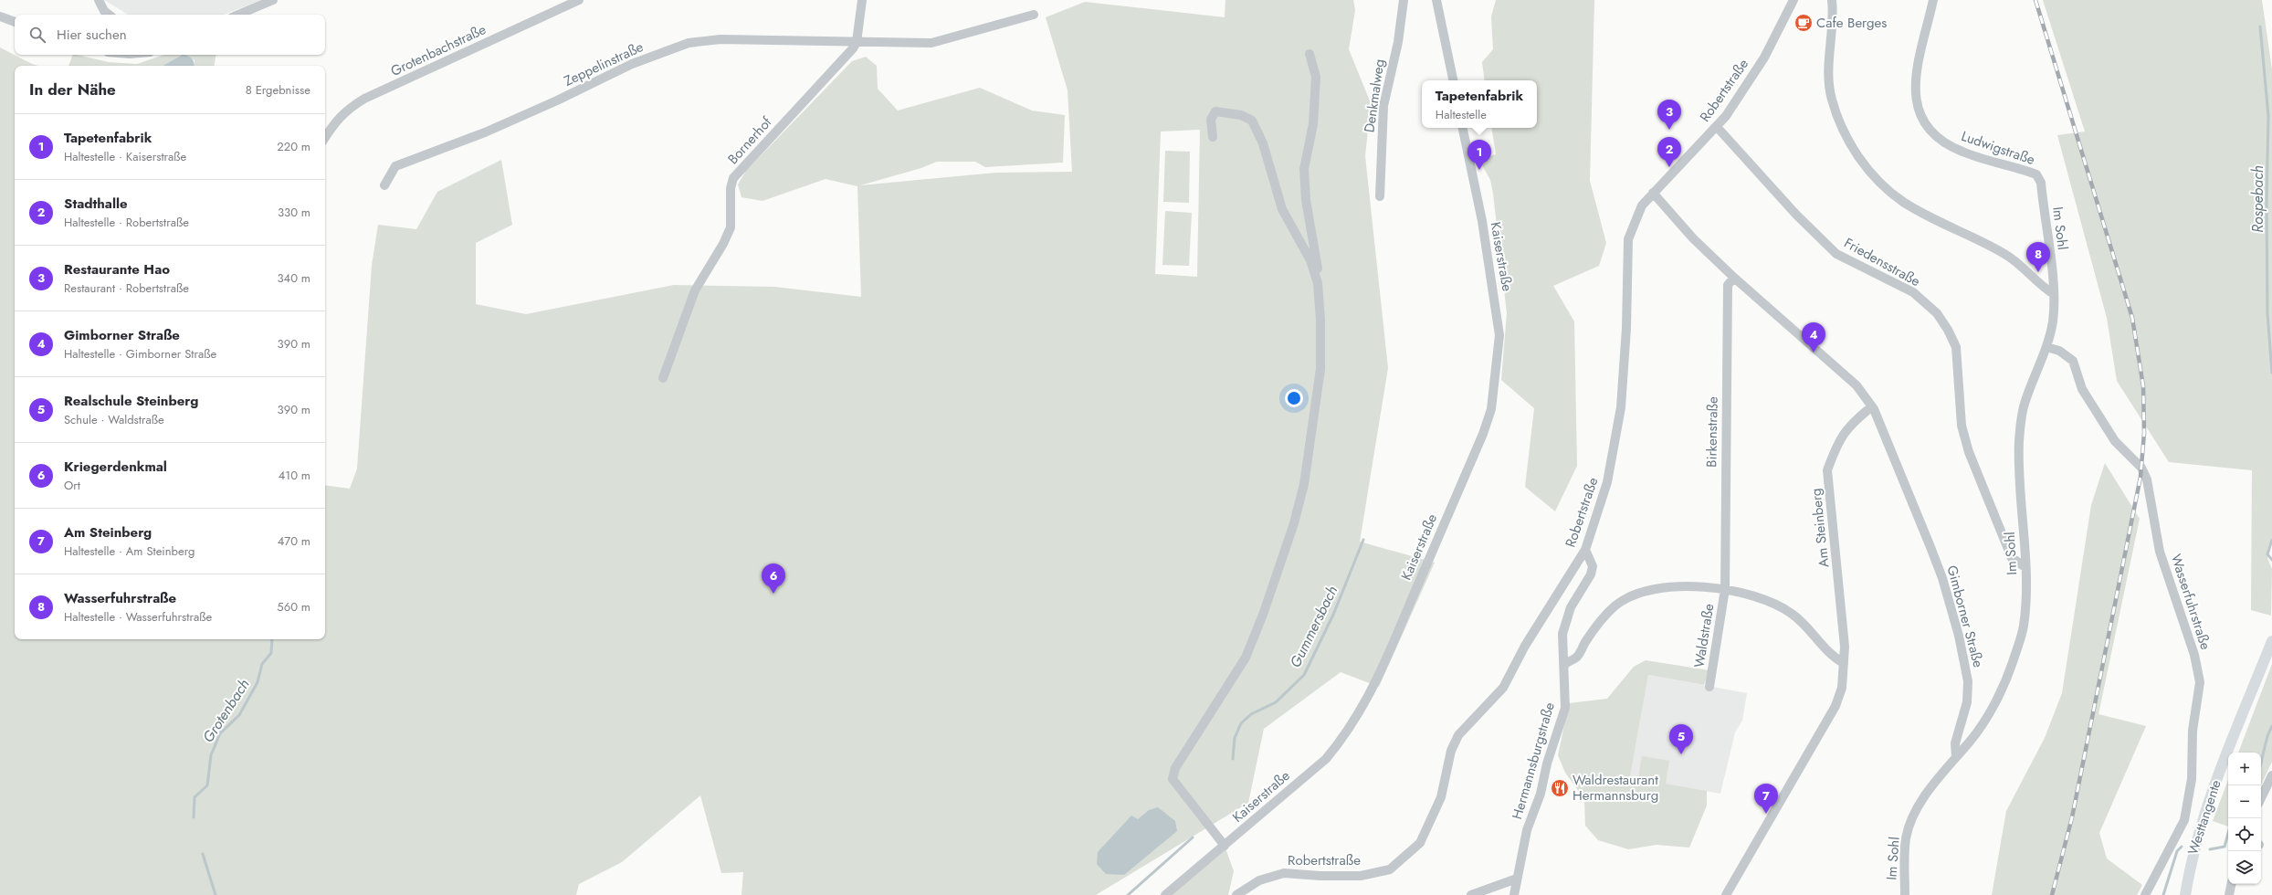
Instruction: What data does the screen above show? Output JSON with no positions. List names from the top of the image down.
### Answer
{
  "streets": {
    "main road": ["Westtangente"],
    "street": [
      "Grotenbachstraße",
      "Zeppelinstraße",
      "Robertstraße",
      "Denkmalweg",
      "Bornerhof",
      "Ludwigstraße",
      "Im Sohl",
      "Kaiserstraße",
      "Friedensstraße",
      "Birkenstraße",
      "Am Steinberg",
      "Wasserfuhrstraße",
      "Gimborner Straße",
      "Waldstraße",
      "Hermannsburgstraße"
    ]
  },
  "crossings": [
    ["Zeppelinstraße", "Bornerhof"],
    ["Robertstraße", "Friedensstraße"],
    ["Robertstraße", "Gimborner Straße"],
    ["Robertstraße", "Hermannsburgstraße"],
    ["Ludwigstraße", "Im Sohl"],
    ["Im Sohl", "Friedensstraße"],
    ["Im Sohl", "Wasserfuhrstraße"],
    ["Im Sohl", "Gimborner Straße"],
    ["Birkenstraße", "Gimborner Straße"],
    ["Birkenstraße", "Waldstraße"],
    ["Am Steinberg", "Gimborner Straße"],
    ["Am Steinberg", "Waldstraße"],
    ["Waldstraße", "Hermannsburgstraße"]
  ],
  "water": ["Rospebach", "Gummersbach", "Grotenbach"],
  "places": {
    "cafe": ["Cafe Berges"],
    "restaurant": ["Waldrestaurant Hermannsburg"]
  },
  "page": {
    "search": "Hier suchen",
    "heading": ["In der Nähe", "8 Ergebnisse"],
    "popup": ["Tapetenfabrik", "Haltestelle"],
    "pins": [
      "3",
      "2",
      "1",
      "8",
      "4",
      "6",
      "5",
      "7"
    ],
    "list": [
      {
        "mark": "1",
        "name": "Tapetenfabrik",
        "note": "Haltestelle · Kaiserstraße",
        "value": "220 m"
      },
      {
        "mark": "2",
        "name": "Stadthalle",
        "note": "Haltestelle · Robertstraße",
        "value": "330 m"
      },
      {
        "mark": "3",
        "name": "Restaurante Hao",
        "note": "Restaurant · Robertstraße",
        "value": "340 m"
      },
      {
        "mark": "4",
        "name": "Gimborner Straße",
        "note": "Haltestelle · Gimborner Straße",
        "value": "390 m"
      },
      {
        "mark": "5",
        "name": "Realschule Steinberg",
        "note": "Schule · Waldstraße",
        "value": "390 m"
      },
      {
        "mark": "6",
        "name": "Kriegerdenkmal",
        "note": "Ort",
        "value": "410 m"
      },
      {
        "mark": "7",
        "name": "Am Steinberg",
        "note": "Haltestelle · Am Steinberg",
        "value": "470 m"
      },
      {
        "mark": "8",
        "name": "Wasserfuhrstraße",
        "note": "Haltestelle · Wasserfuhrstraße",
        "value": "560 m"
      }
    ],
    "map_buttons": ["+", "−"]
  }
}
